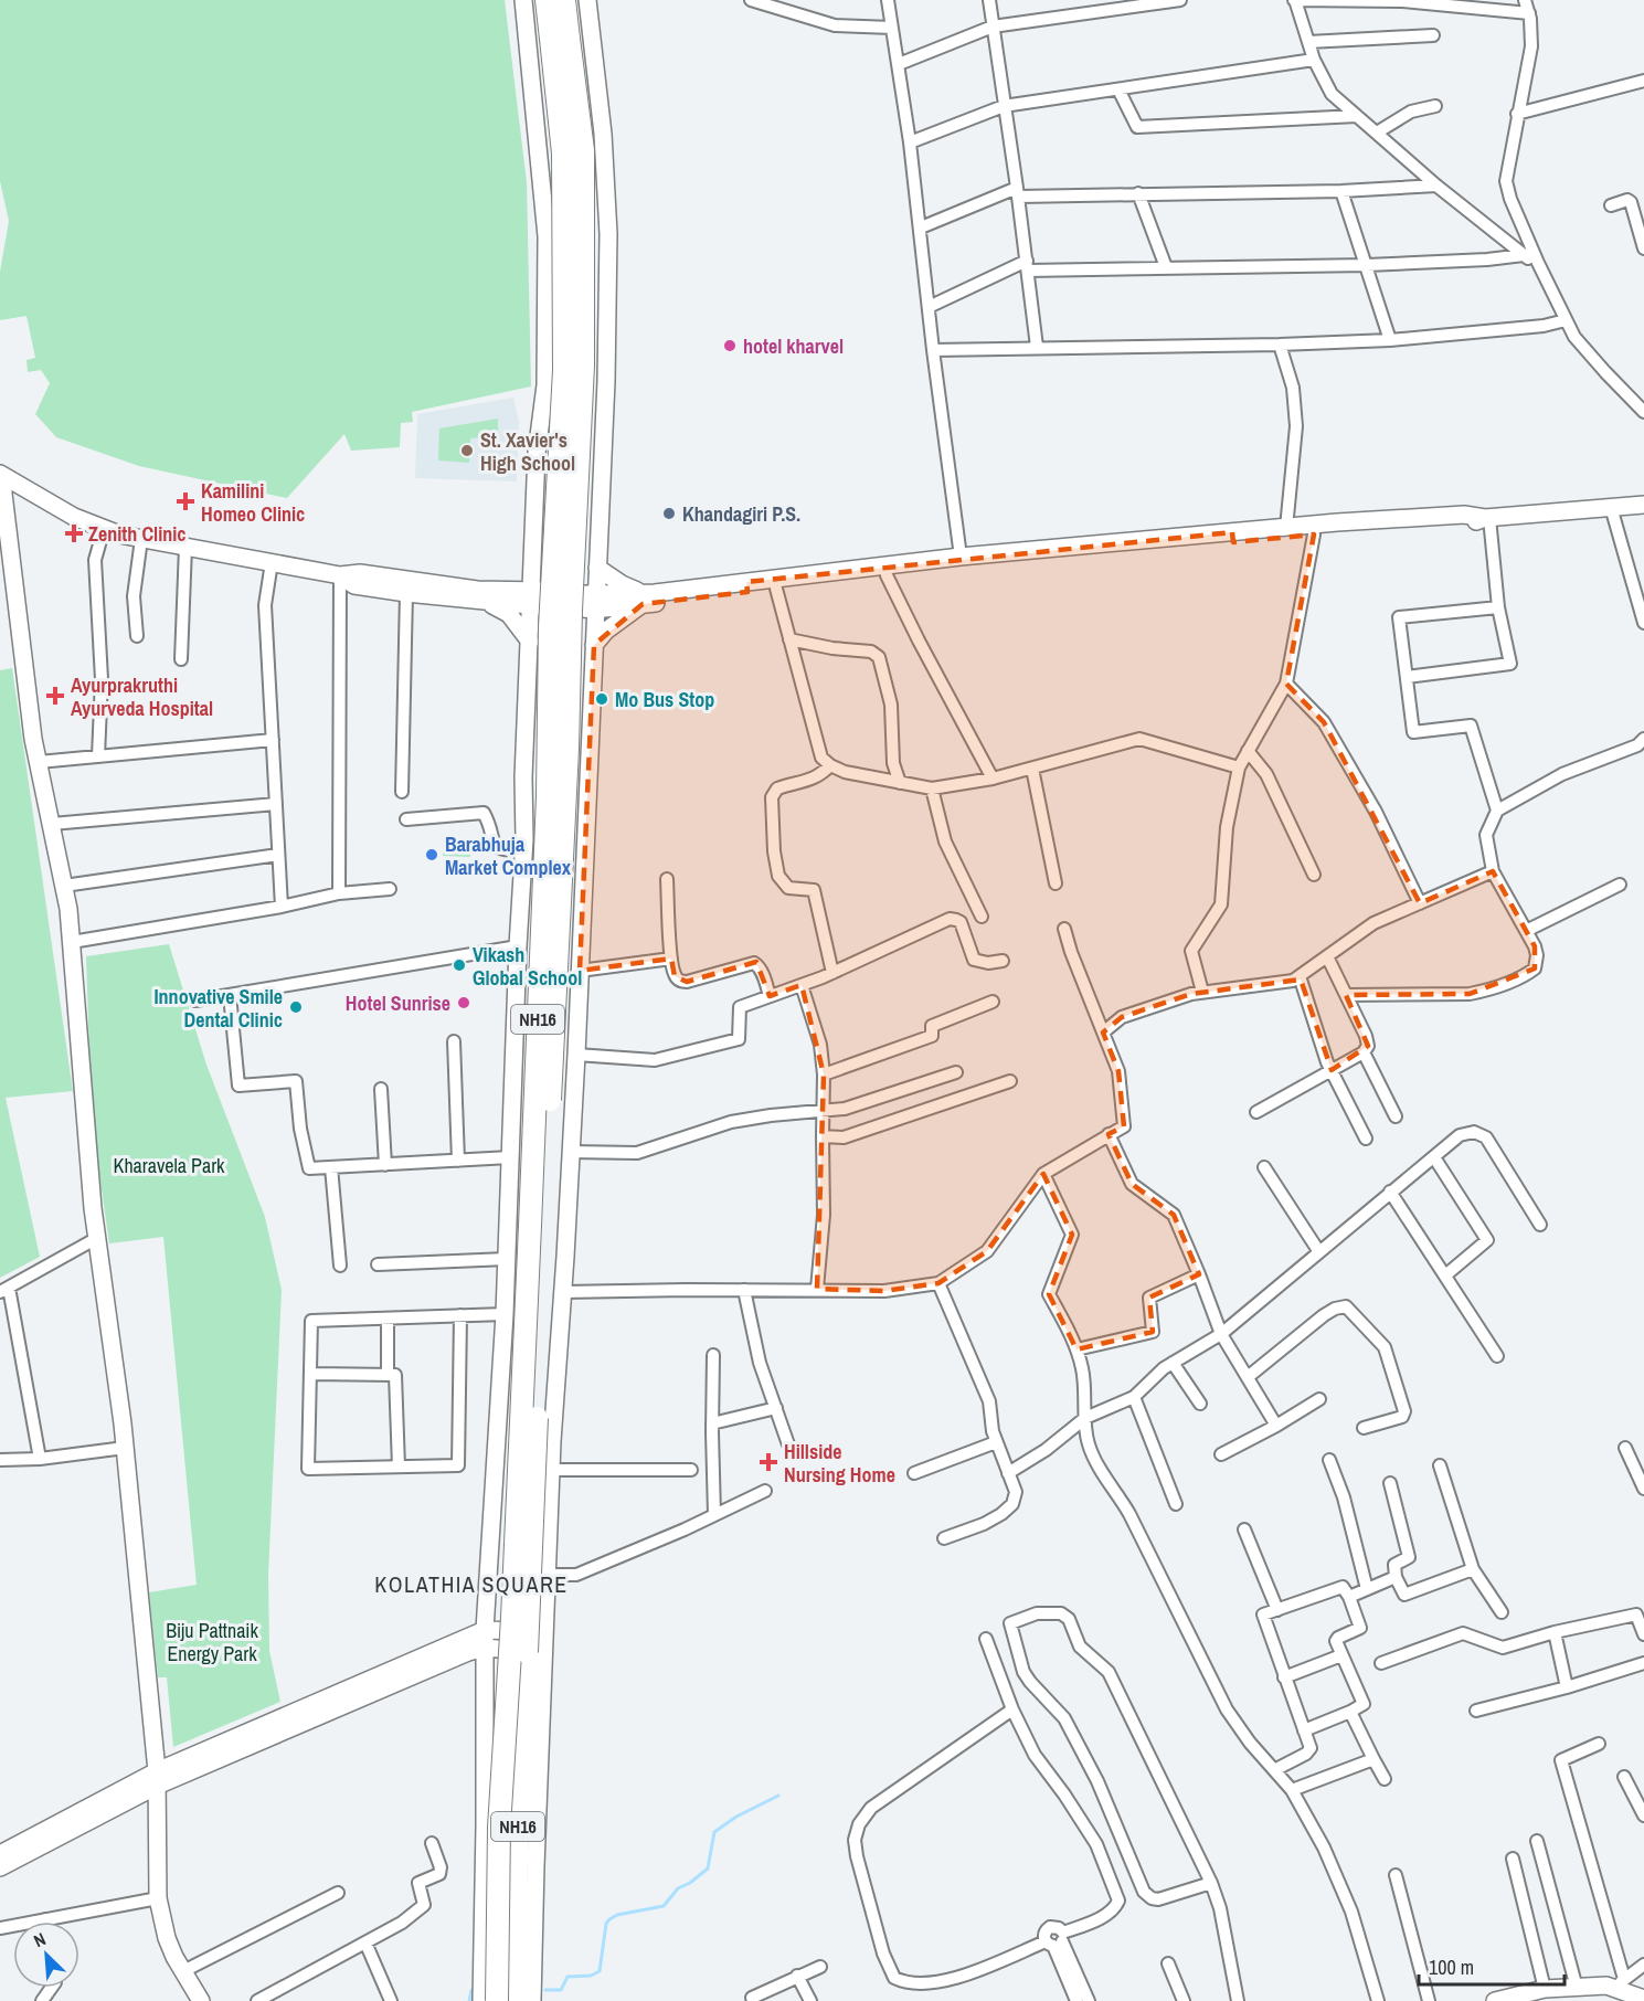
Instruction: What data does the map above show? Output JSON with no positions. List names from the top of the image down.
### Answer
{
  "streets": {
    "highway": ["NH16"]
  },
  "districts": ["KOLATHIA SQUARE"],
  "parks": ["Kharavela Park", "Biju Pattnaik Energy Park"],
  "places": {
    "other": [
      "hotel kharvel",
      "St. Xavier's High School",
      "Khandagiri P.S.",
      "Mo Bus Stop",
      "Barabhuja Market Complex",
      "Vikash Global School",
      "Hotel Sunrise",
      "Innovative Smile Dental Clinic"
    ],
    "health": [
      "Kamilini Homeo Clinic",
      "Zenith Clinic",
      "Ayurprakruthi Ayurveda Hospital",
      "Hillside Nursing Home"
    ]
  },
  "scale_bar": "100 m",
  "north": "top left"
}
